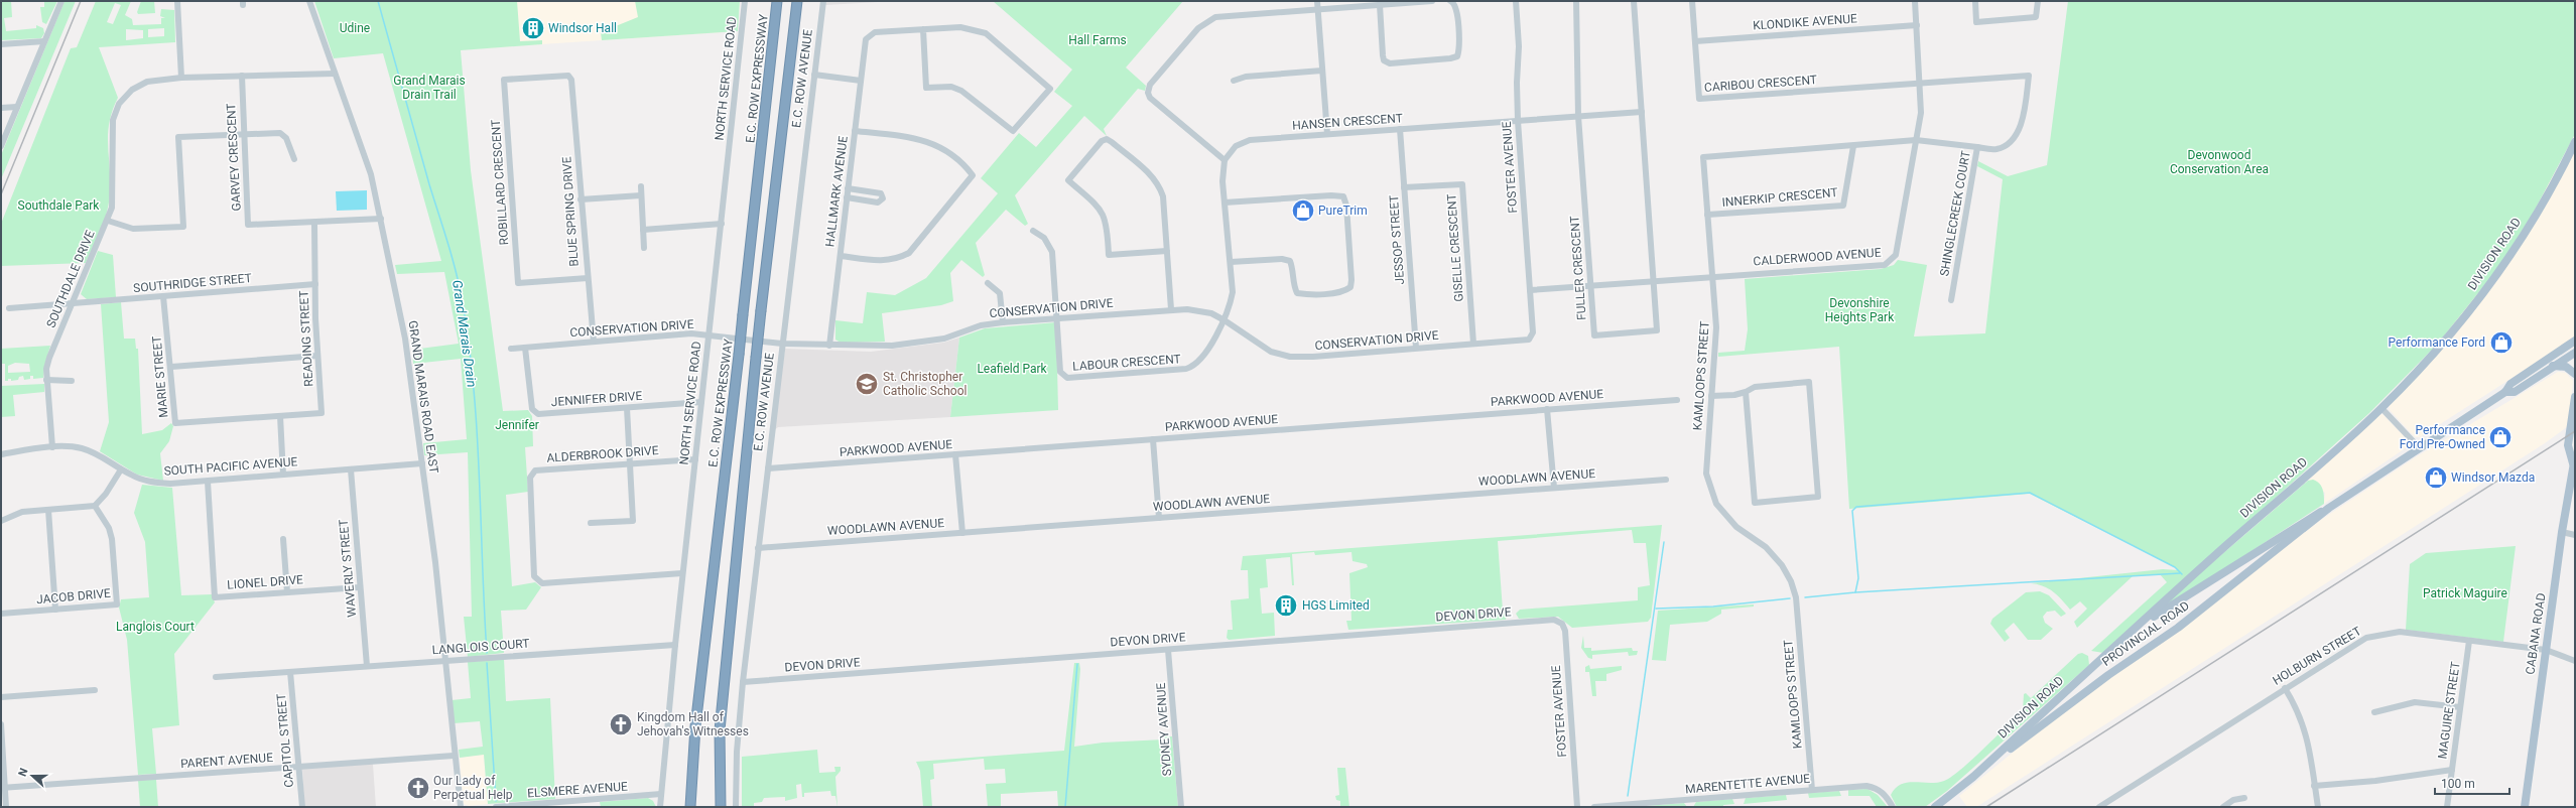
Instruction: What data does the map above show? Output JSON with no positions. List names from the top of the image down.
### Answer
{
  "streets": {
    "highway": ["E.C. ROW EXPRESSWAY"],
    "main road": ["DIVISION ROAD", "PROVINCIAL ROAD", "CABANA ROAD"],
    "street": [
      "KLONDIKE AVENUE",
      "NORTH SERVICE ROAD",
      "E.C. ROW AVENUE",
      "CARIBOU CRESCENT",
      "HANSEN CRESCENT",
      "GARVEY CRESCENT",
      "FOSTER AVENUE",
      "ROBILLARD CRESCENT",
      "HALLMARK AVENUE",
      "INNERKIP CRESCENT",
      "BLUE SPRING DRIVE",
      "SHINGLECREEK COURT",
      "JESSOP STREET",
      "GISELLE CRESCENT",
      "CALDERWOOD AVENUE",
      "FULLER CRESCENT",
      "SOUTHDALE DRIVE",
      "SOUTHRIDGE STREET",
      "CONSERVATION DRIVE",
      "READING STREET",
      "LABOUR CRESCENT",
      "KAMLOOPS STREET",
      "MARIE STREET",
      "GRAND MARAIS ROAD EAST",
      "PARKWOOD AVENUE",
      "JENNIFER DRIVE",
      "ALDERBROOK DRIVE",
      "SOUTH PACIFIC AVENUE",
      "WOODLAWN AVENUE",
      "WAVERLY STREET",
      "LIONEL DRIVE",
      "JACOB DRIVE",
      "DEVON DRIVE",
      "LANGLOIS COURT",
      "HOLBURN STREET",
      "MAGUIRE STREET",
      "SYDNEY AVENUE",
      "CAPITOL STREET",
      "PARENT AVENUE",
      "MARENTETTE AVENUE",
      "ELSMERE AVENUE"
    ]
  },
  "crossings": [
    ["KLONDIKE AVENUE", "CARIBOU CRESCENT"],
    ["KLONDIKE AVENUE", "CALDERWOOD AVENUE"],
    ["NORTH SERVICE ROAD", "CONSERVATION DRIVE"],
    ["NORTH SERVICE ROAD", "JENNIFER DRIVE"],
    ["NORTH SERVICE ROAD", "ALDERBROOK DRIVE"],
    ["NORTH SERVICE ROAD", "LANGLOIS COURT"],
    ["NORTH SERVICE ROAD", "ELSMERE AVENUE"],
    ["E.C. ROW AVENUE", "CONSERVATION DRIVE"],
    ["E.C. ROW AVENUE", "PARKWOOD AVENUE"],
    ["E.C. ROW AVENUE", "WOODLAWN AVENUE"],
    ["E.C. ROW AVENUE", "DEVON DRIVE"],
    ["CARIBOU CRESCENT", "SHINGLECREEK COURT"],
    ["CARIBOU CRESCENT", "CALDERWOOD AVENUE"],
    ["HANSEN CRESCENT", "FOSTER AVENUE"],
    ["HANSEN CRESCENT", "JESSOP STREET"],
    ["HANSEN CRESCENT", "FULLER CRESCENT"],
    ["GARVEY CRESCENT", "SOUTHDALE DRIVE"],
    ["GARVEY CRESCENT", "READING STREET"],
    ["GARVEY CRESCENT", "GRAND MARAIS ROAD EAST"],
    ["FOSTER AVENUE", "CALDERWOOD AVENUE"],
    ["FOSTER AVENUE", "CONSERVATION DRIVE"],
    ["FOSTER AVENUE", "DEVON DRIVE"],
    ["ROBILLARD CRESCENT", "BLUE SPRING DRIVE"],
    ["HALLMARK AVENUE", "CONSERVATION DRIVE"],
    ["INNERKIP CRESCENT", "KAMLOOPS STREET"],
    ["BLUE SPRING DRIVE", "CONSERVATION DRIVE"],
    ["SHINGLECREEK COURT", "CALDERWOOD AVENUE"],
    ["SHINGLECREEK COURT", "KAMLOOPS STREET"],
    ["JESSOP STREET", "GISELLE CRESCENT"],
    ["JESSOP STREET", "CONSERVATION DRIVE"],
    ["GISELLE CRESCENT", "CONSERVATION DRIVE"],
    ["DIVISION ROAD", "PROVINCIAL ROAD"],
    ["CALDERWOOD AVENUE", "FULLER CRESCENT"],
    ["CALDERWOOD AVENUE", "KAMLOOPS STREET"],
    ["SOUTHDALE DRIVE", "SOUTHRIDGE STREET"],
    ["SOUTHDALE DRIVE", "GRAND MARAIS ROAD EAST"],
    ["SOUTHDALE DRIVE", "SOUTH PACIFIC AVENUE"],
    ["SOUTHRIDGE STREET", "READING STREET"],
    ["SOUTHRIDGE STREET", "MARIE STREET"],
    ["CONSERVATION DRIVE", "LABOUR CRESCENT"],
    ["CONSERVATION DRIVE", "JENNIFER DRIVE"],
    ["READING STREET", "MARIE STREET"],
    ["KAMLOOPS STREET", "MARENTETTE AVENUE"],
    ["GRAND MARAIS ROAD EAST", "SOUTH PACIFIC AVENUE"],
    ["GRAND MARAIS ROAD EAST", "LANGLOIS COURT"],
    ["GRAND MARAIS ROAD EAST", "PARENT AVENUE"],
    ["SOUTH PACIFIC AVENUE", "WAVERLY STREET"],
    ["SOUTH PACIFIC AVENUE", "LIONEL DRIVE"],
    ["WAVERLY STREET", "LIONEL DRIVE"],
    ["WAVERLY STREET", "LANGLOIS COURT"],
    ["DEVON DRIVE", "SYDNEY AVENUE"],
    ["CABANA ROAD", "HOLBURN STREET"],
    ["LANGLOIS COURT", "CAPITOL STREET"],
    ["HOLBURN STREET", "MAGUIRE STREET"],
    ["CAPITOL STREET", "PARENT AVENUE"]
  ],
  "water": ["Grand Marais Drain"],
  "parks": [
    "Udine",
    "Hall Farms",
    "Grand Marais Drain Trail",
    "Devonwood Conservation Area",
    "Southdale Park",
    "Devonshire Heights Park",
    "Leafield Park",
    "Jennifer",
    "Patrick Maguire",
    "Langlois Court"
  ],
  "places": {
    "building": ["Windsor Hall", "HGS Limited"],
    "shop": [
      "PureTrim",
      "Performance Ford",
      "Performance Ford Pre-Owned",
      "Windsor Mazda"
    ],
    "school or university": ["St. Christopher Catholic School"],
    "church": ["Kingdom Hall of Jehovah's Witnesses", "Our Lady of Perpetual Help"]
  },
  "scale_bar": "100 m",
  "north": "left"
}
